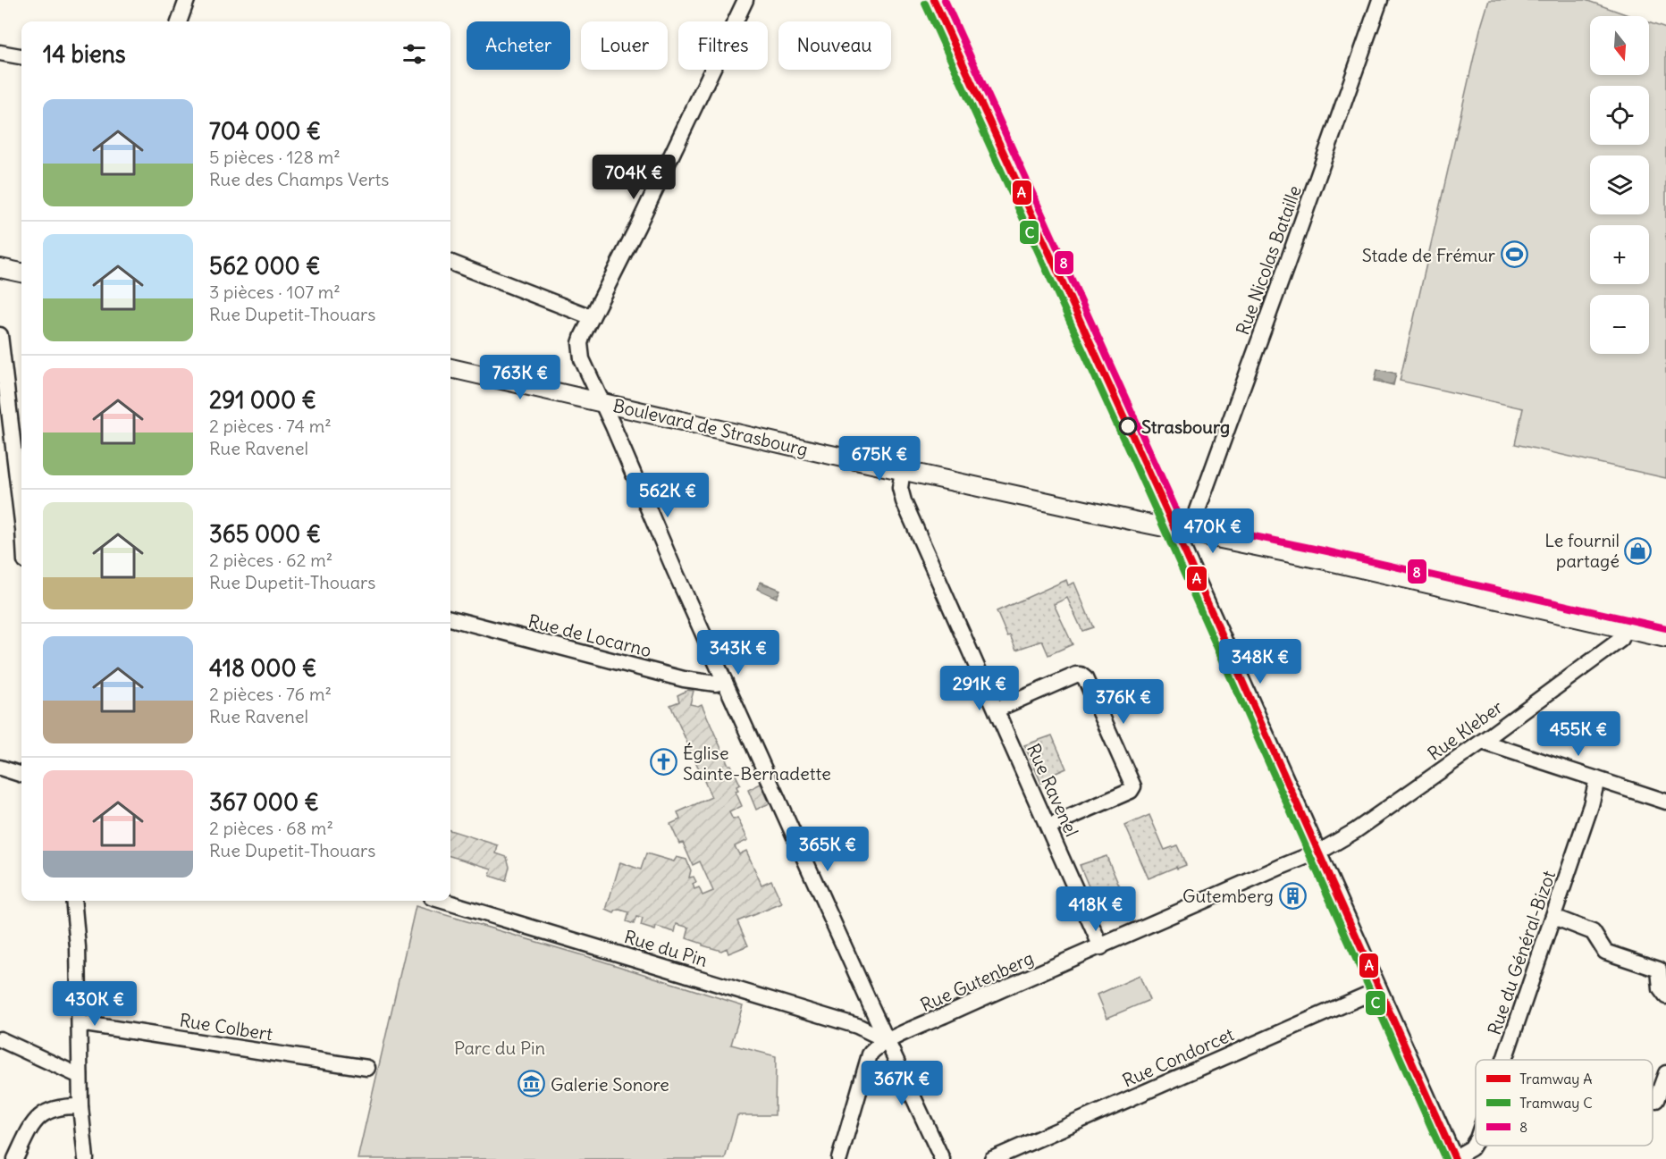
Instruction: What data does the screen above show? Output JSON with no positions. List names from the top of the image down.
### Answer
{
  "streets": {
    "street": [
      "Rue Nicolas Bataille",
      "Boulevard de Strasbourg",
      "Rue de Locarno",
      "Rue Kleber",
      "Rue Ravenel",
      "Rue du Pin",
      "Rue du Général-Bizot",
      "Rue Gutenberg",
      "Rue Colbert",
      "Rue Condorcet"
    ]
  },
  "crossings": [
    ["Rue Nicolas Bataille", "Boulevard de Strasbourg"],
    ["Boulevard de Strasbourg", "Rue Kleber"],
    ["Boulevard de Strasbourg", "Rue Ravenel"],
    ["Rue Kleber", "Rue Gutenberg"],
    ["Rue Ravenel", "Rue Gutenberg"],
    ["Rue du Pin", "Rue Gutenberg"]
  ],
  "parks": ["Parc du Pin"],
  "places": {
    "sports": ["Stade de Frémur"],
    "other": ["Strasbourg"],
    "shop": ["Le fournil partagé"],
    "church": ["Église Sainte-Bernadette"],
    "building": ["Gutemberg"],
    "museum": ["Galerie Sonore"]
  },
  "lines": ["tram line A", "transit line 8", "tram line C"],
  "legend": ["Tramway A", "Tramway C", "8"],
  "north": "bottom",
  "page": {
    "map_buttons": ["+", "−"],
    "chip": [
      "Acheter",
      "Louer",
      "Filtres",
      "Nouveau"
    ],
    "heading": "14 biens",
    "list": [
      {
        "name": "704 000 €",
        "note": "5 pièces · 128 m² · Rue des Champs Verts"
      },
      {
        "name": "562 000 €",
        "note": "3 pièces · 107 m² · Rue Dupetit-Thouars"
      },
      {
        "name": "291 000 €",
        "note": "2 pièces · 74 m² · Rue Ravenel"
      },
      {
        "name": "365 000 €",
        "note": "2 pièces · 62 m² · Rue Dupetit-Thouars"
      },
      {
        "name": "418 000 €",
        "note": "2 pièces · 76 m² · Rue Ravenel"
      },
      {
        "name": "367 000 €",
        "note": "2 pièces · 68 m² · Rue Dupetit-Thouars"
      }
    ],
    "price": [
      "704K €",
      "763K €",
      "675K €",
      "562K €",
      "470K €",
      "343K €",
      "348K €",
      "291K €",
      "376K €",
      "455K €",
      "365K €",
      "418K €",
      "430K €",
      "367K €"
    ]
  }
}
